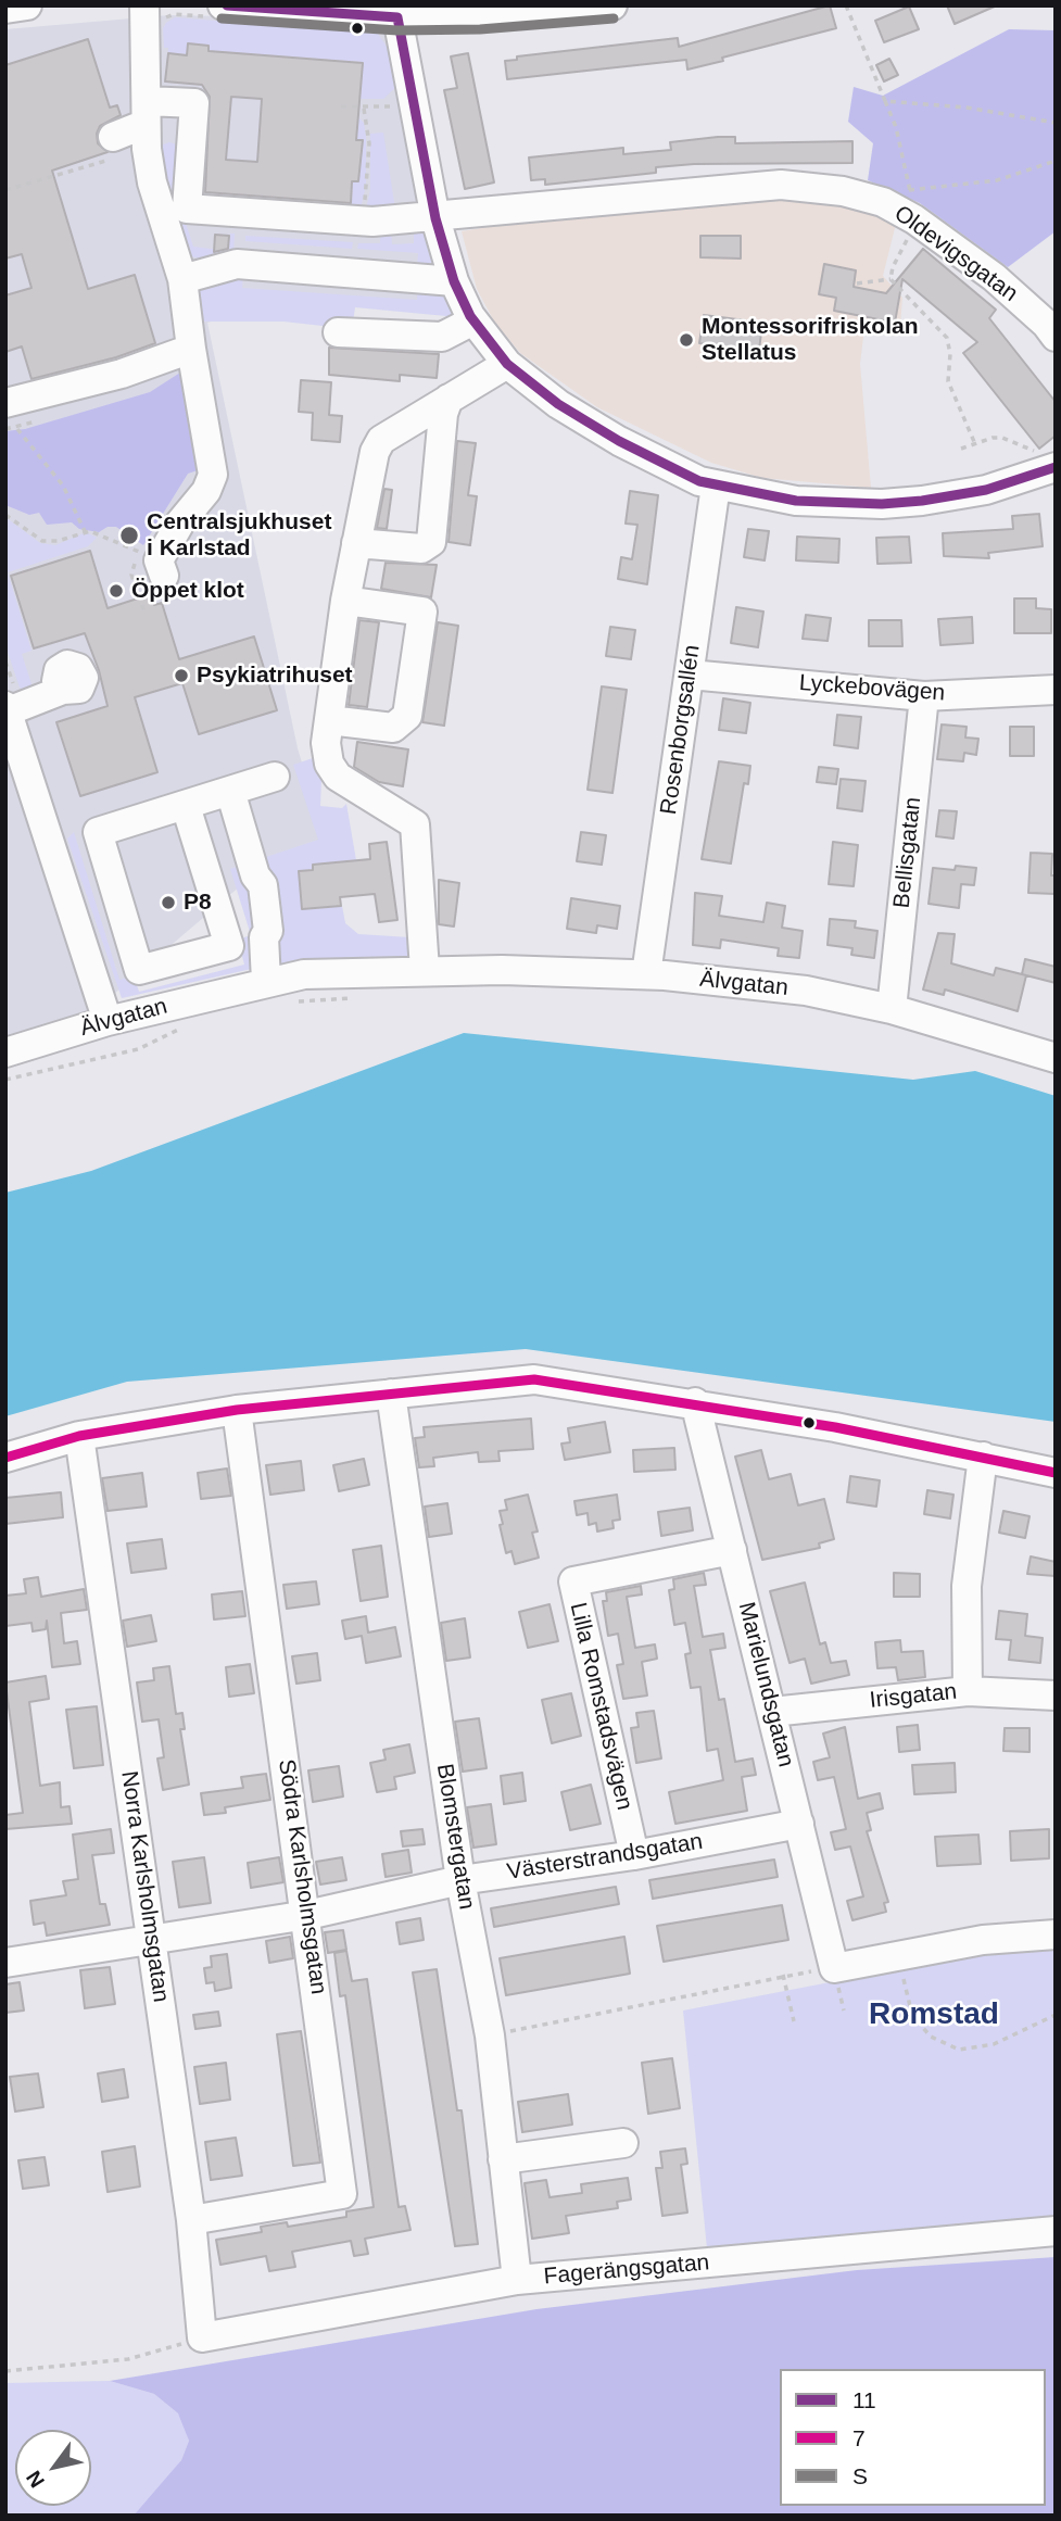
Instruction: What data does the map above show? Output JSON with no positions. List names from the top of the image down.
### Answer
{
  "streets": {
    "street": [
      "Oldevigsgatan",
      "Lyckebovägen",
      "Rosenborgsallén",
      "Bellisgatan",
      "Älvgatan",
      "Marielundsgatan",
      "Irisgatan",
      "Lilla Romstadsvägen",
      "Blomstergatan",
      "Västerstrandsgatan",
      "Södra Karlsholmsgatan",
      "Norra Karlsholmsgatan",
      "Fagerängsgatan"
    ]
  },
  "crossings": [
    ["Lyckebovägen", "Rosenborgsallén"],
    ["Lyckebovägen", "Bellisgatan"],
    ["Rosenborgsallén", "Älvgatan"],
    ["Bellisgatan", "Älvgatan"],
    ["Marielundsgatan", "Irisgatan"],
    ["Marielundsgatan", "Lilla Romstadsvägen"],
    ["Marielundsgatan", "Västerstrandsgatan"],
    ["Lilla Romstadsvägen", "Västerstrandsgatan"],
    ["Blomstergatan", "Västerstrandsgatan"],
    ["Blomstergatan", "Fagerängsgatan"],
    ["Västerstrandsgatan", "Södra Karlsholmsgatan"],
    ["Västerstrandsgatan", "Norra Karlsholmsgatan"],
    ["Södra Karlsholmsgatan", "Norra Karlsholmsgatan"],
    ["Norra Karlsholmsgatan", "Fagerängsgatan"]
  ],
  "districts": ["Romstad"],
  "places": [
    "Montessorifriskolan Stellatus",
    "Centralsjukhuset i Karlstad",
    "Öppet klot",
    "Psykiatrihuset",
    "P8"
  ],
  "lines": ["transit line 11", "transit line S", "transit line 7"],
  "legend": ["11", "7", "S"],
  "north": "bottom left"
}
